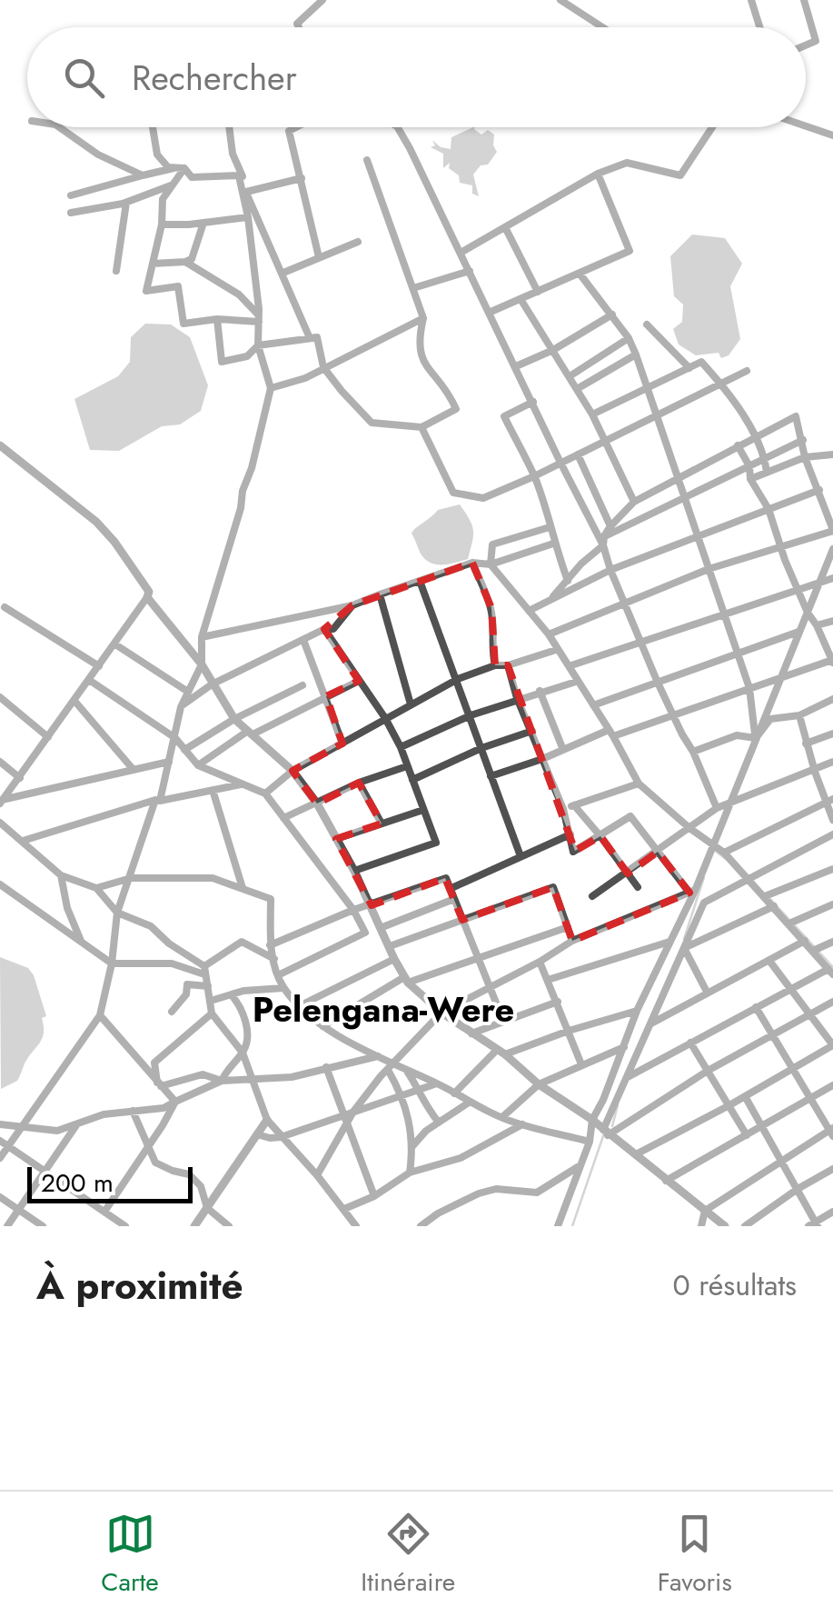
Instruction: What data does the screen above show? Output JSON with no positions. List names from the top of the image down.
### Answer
{
  "districts": ["Pelengana-Were"],
  "scale_bar": "200 m",
  "page": {
    "search": "Rechercher",
    "scale": "200 m",
    "heading": ["À proximité", "0 résultats"],
    "nav": ["Carte", "Itinéraire", "Favoris"]
  }
}
